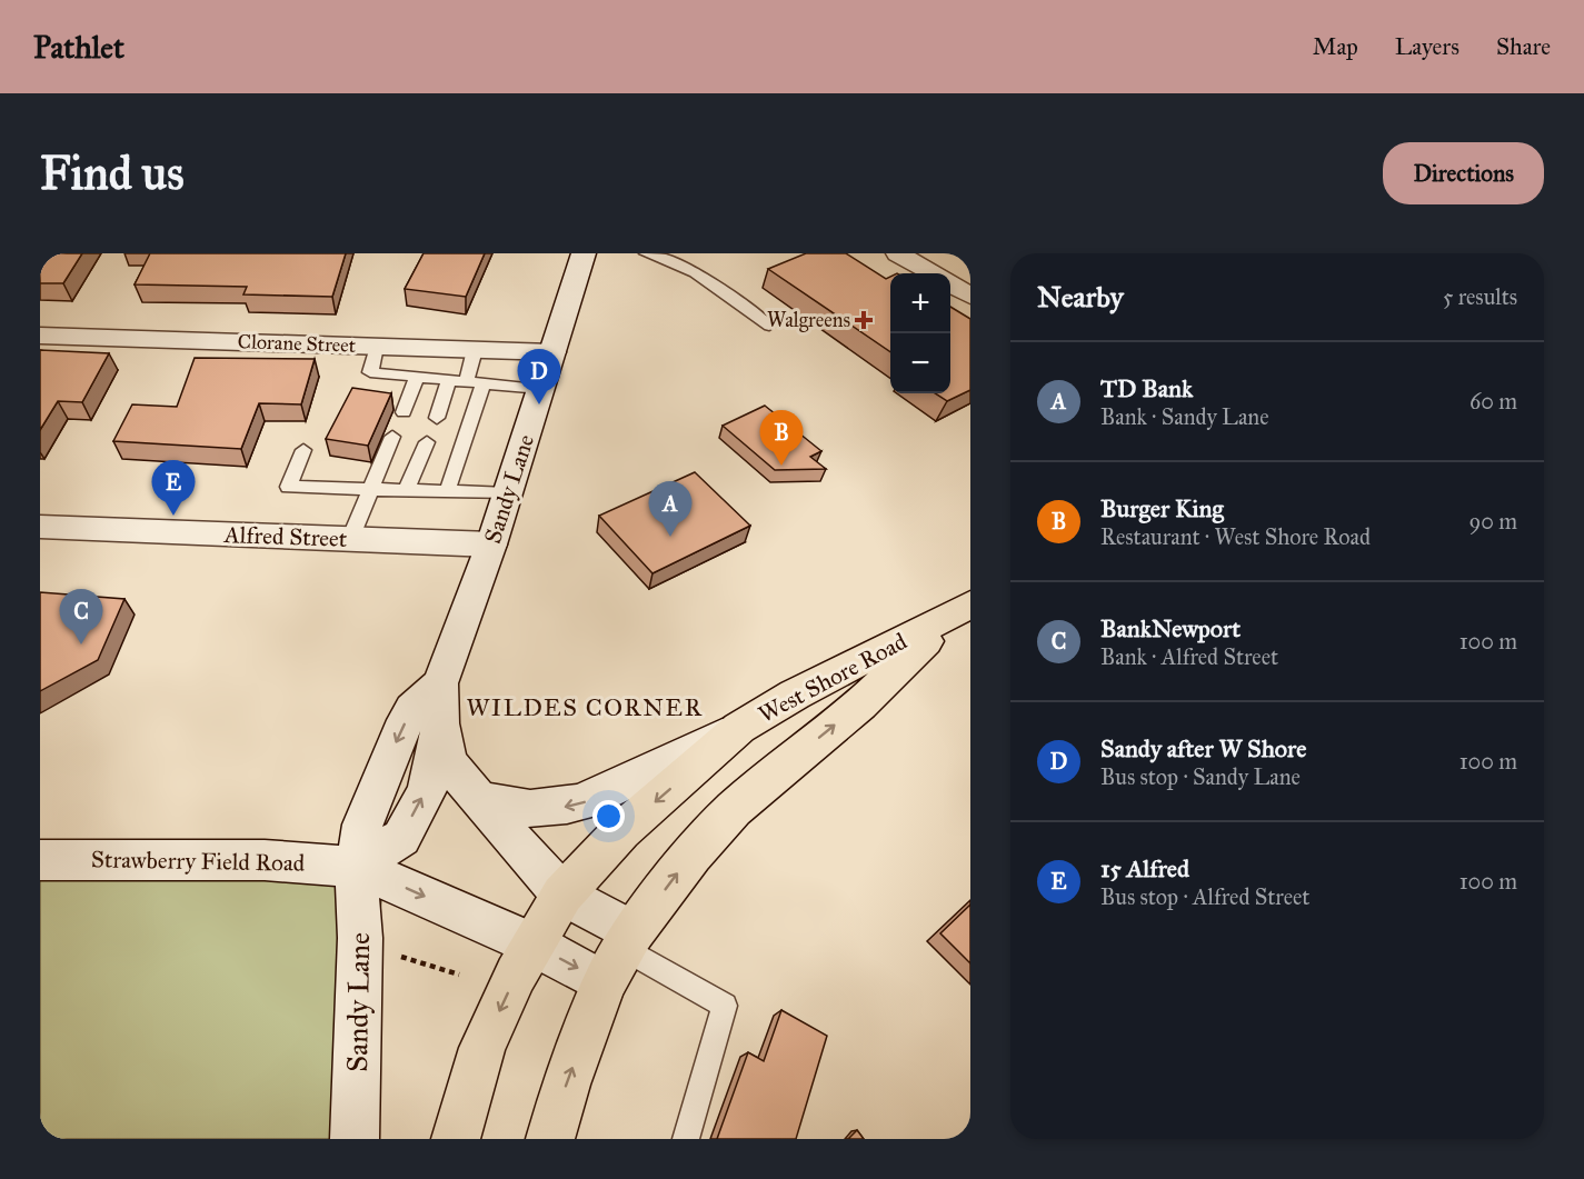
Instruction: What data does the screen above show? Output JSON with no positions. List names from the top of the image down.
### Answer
{
  "streets": {
    "main road": [
      "Clorane Street",
      "Sandy Lane",
      "Alfred Street",
      "West Shore Road",
      "Strawberry Field Road"
    ]
  },
  "crossings": [
    ["Clorane Street", "Sandy Lane"],
    ["Sandy Lane", "Alfred Street"],
    ["Sandy Lane", "Strawberry Field Road"],
    ["West Shore Road", "Strawberry Field Road"]
  ],
  "one_way": ["Strawberry Field Road"],
  "districts": ["WILDES CORNER"],
  "places": {
    "health": ["Walgreens"]
  },
  "page": {
    "header": "Pathlet",
    "nav": ["Map", "Layers", "Share"],
    "buttons": "Directions",
    "title": "Find us",
    "heading": ["Nearby", "5 results"],
    "map_buttons": ["+", "−"],
    "list": [
      {
        "mark": "A",
        "name": "TD Bank",
        "note": "Bank · Sandy Lane",
        "value": "60 m"
      },
      {
        "mark": "B",
        "name": "Burger King",
        "note": "Restaurant · West Shore Road",
        "value": "90 m"
      },
      {
        "mark": "C",
        "name": "BankNewport",
        "note": "Bank · Alfred Street",
        "value": "100 m"
      },
      {
        "mark": "D",
        "name": "Sandy after W Shore",
        "note": "Bus stop · Sandy Lane",
        "value": "100 m"
      },
      {
        "mark": "E",
        "name": "15 Alfred",
        "note": "Bus stop · Alfred Street",
        "value": "100 m"
      }
    ],
    "pins": [
      "D",
      "B",
      "E",
      "A",
      "C"
    ]
  }
}
